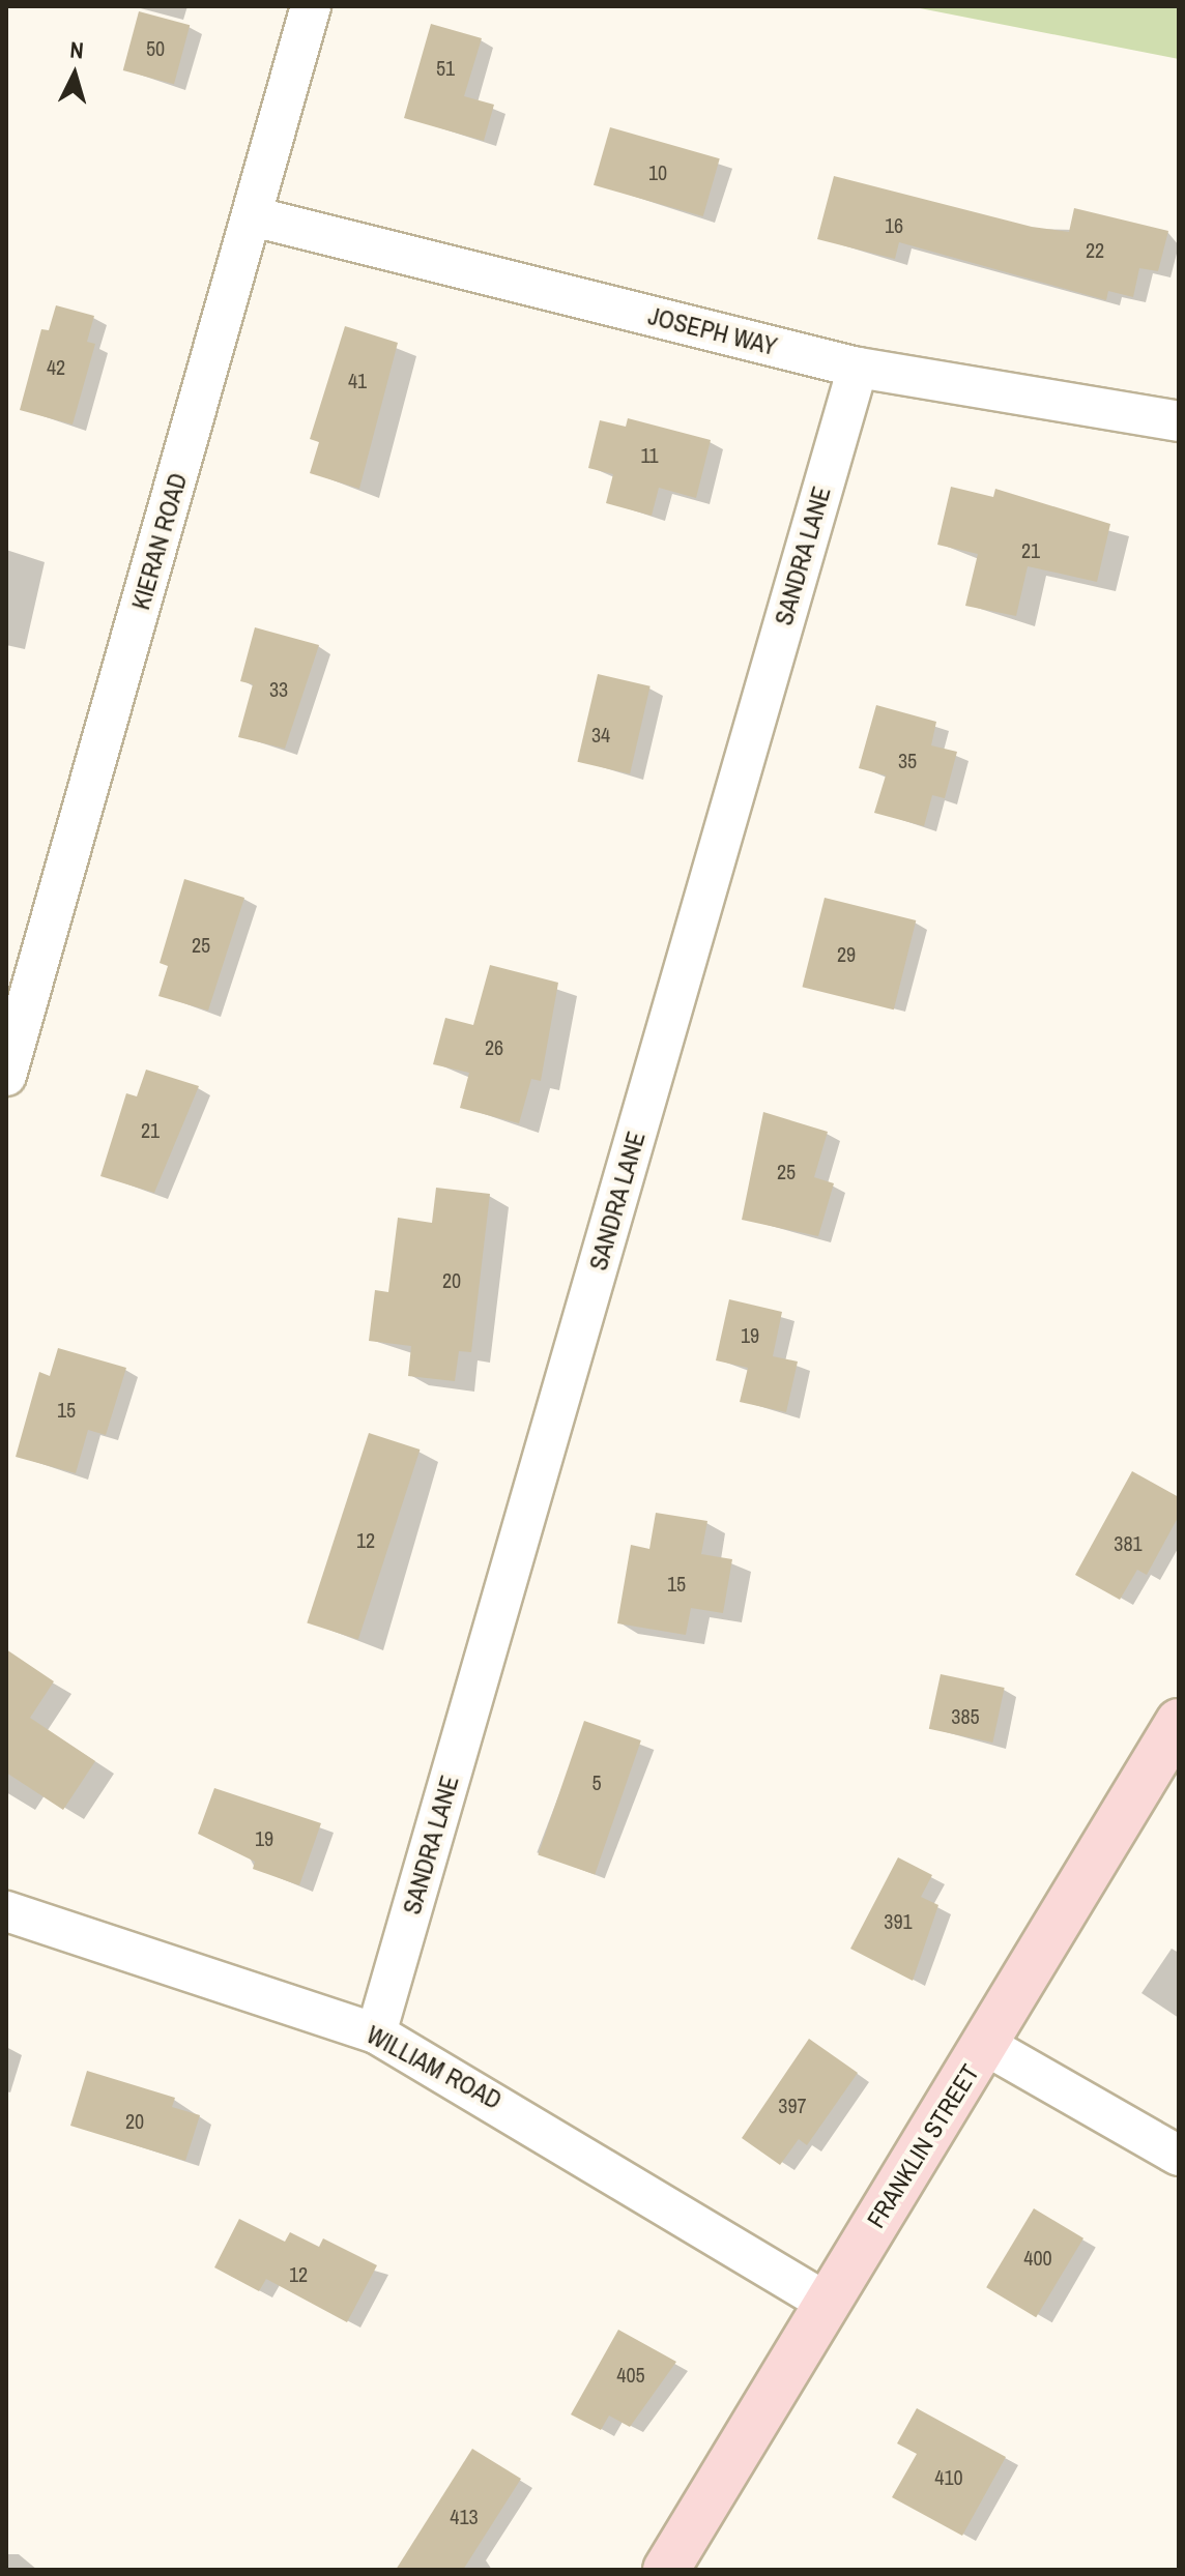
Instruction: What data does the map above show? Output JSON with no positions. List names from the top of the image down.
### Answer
{
  "streets": {
    "main road": ["FRANKLIN STREET"],
    "street": [
      "JOSEPH WAY",
      "KIERAN ROAD",
      "SANDRA LANE",
      "WILLIAM ROAD"
    ]
  },
  "crossings": [
    ["JOSEPH WAY", "KIERAN ROAD"],
    ["JOSEPH WAY", "SANDRA LANE"],
    ["SANDRA LANE", "WILLIAM ROAD"],
    ["WILLIAM ROAD", "FRANKLIN STREET"]
  ],
  "house_numbers": [
    "50",
    "51",
    "10",
    "16",
    "22",
    "42",
    "41",
    "11",
    "21",
    "33",
    "34",
    "35",
    "25",
    "29",
    "26",
    "21",
    "25",
    "20",
    "19",
    "15",
    "12",
    "381",
    "15",
    "385",
    "5",
    "19",
    "391",
    "397",
    "20",
    "400",
    "12",
    "405",
    "410",
    "413"
  ],
  "north": "top"
}
